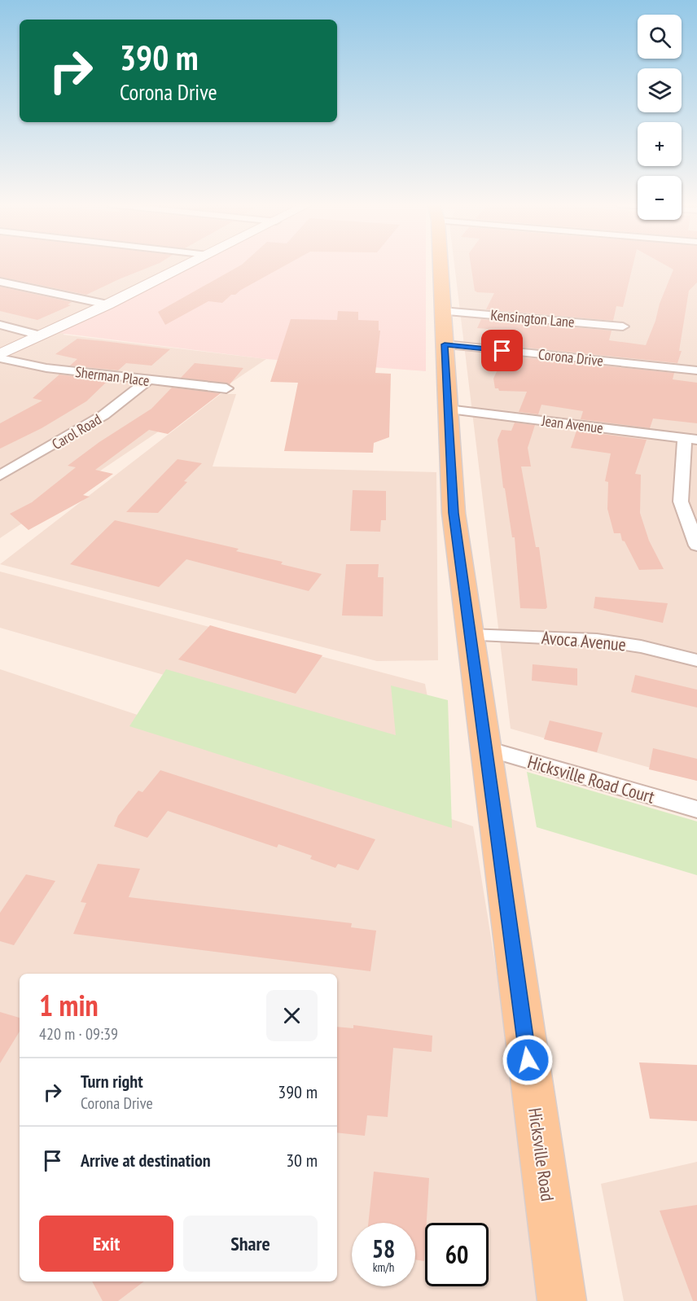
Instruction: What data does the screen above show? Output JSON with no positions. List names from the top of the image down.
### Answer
{
  "streets": {
    "main road": ["Hicksville Road"],
    "street": [
      "Kensington Lane",
      "Corona Drive",
      "Sherman Place",
      "Jean Avenue",
      "Carol Road",
      "Avoca Avenue",
      "Hicksville Road Court"
    ]
  },
  "crossings": [
    ["Kensington Lane", "Hicksville Road"],
    ["Corona Drive", "Hicksville Road"],
    ["Sherman Place", "Carol Road"],
    ["Jean Avenue", "Hicksville Road"],
    ["Avoca Avenue", "Hicksville Road"],
    ["Hicksville Road Court", "Hicksville Road"]
  ],
  "page": {
    "map_buttons": ["+", "−"],
    "turn": ["390 m", "Corona Drive"],
    "heading": ["1 min", "420 m · 09:39"],
    "list": [
      {
        "name": "Turn right",
        "note": "Corona Drive",
        "value": "390 m"
      },
      {
        "name": "Arrive at destination",
        "value": "30 m"
      }
    ],
    "buttons": ["Exit", "Share"],
    "speed": "58 km/h",
    "limit": "60"
  }
}
